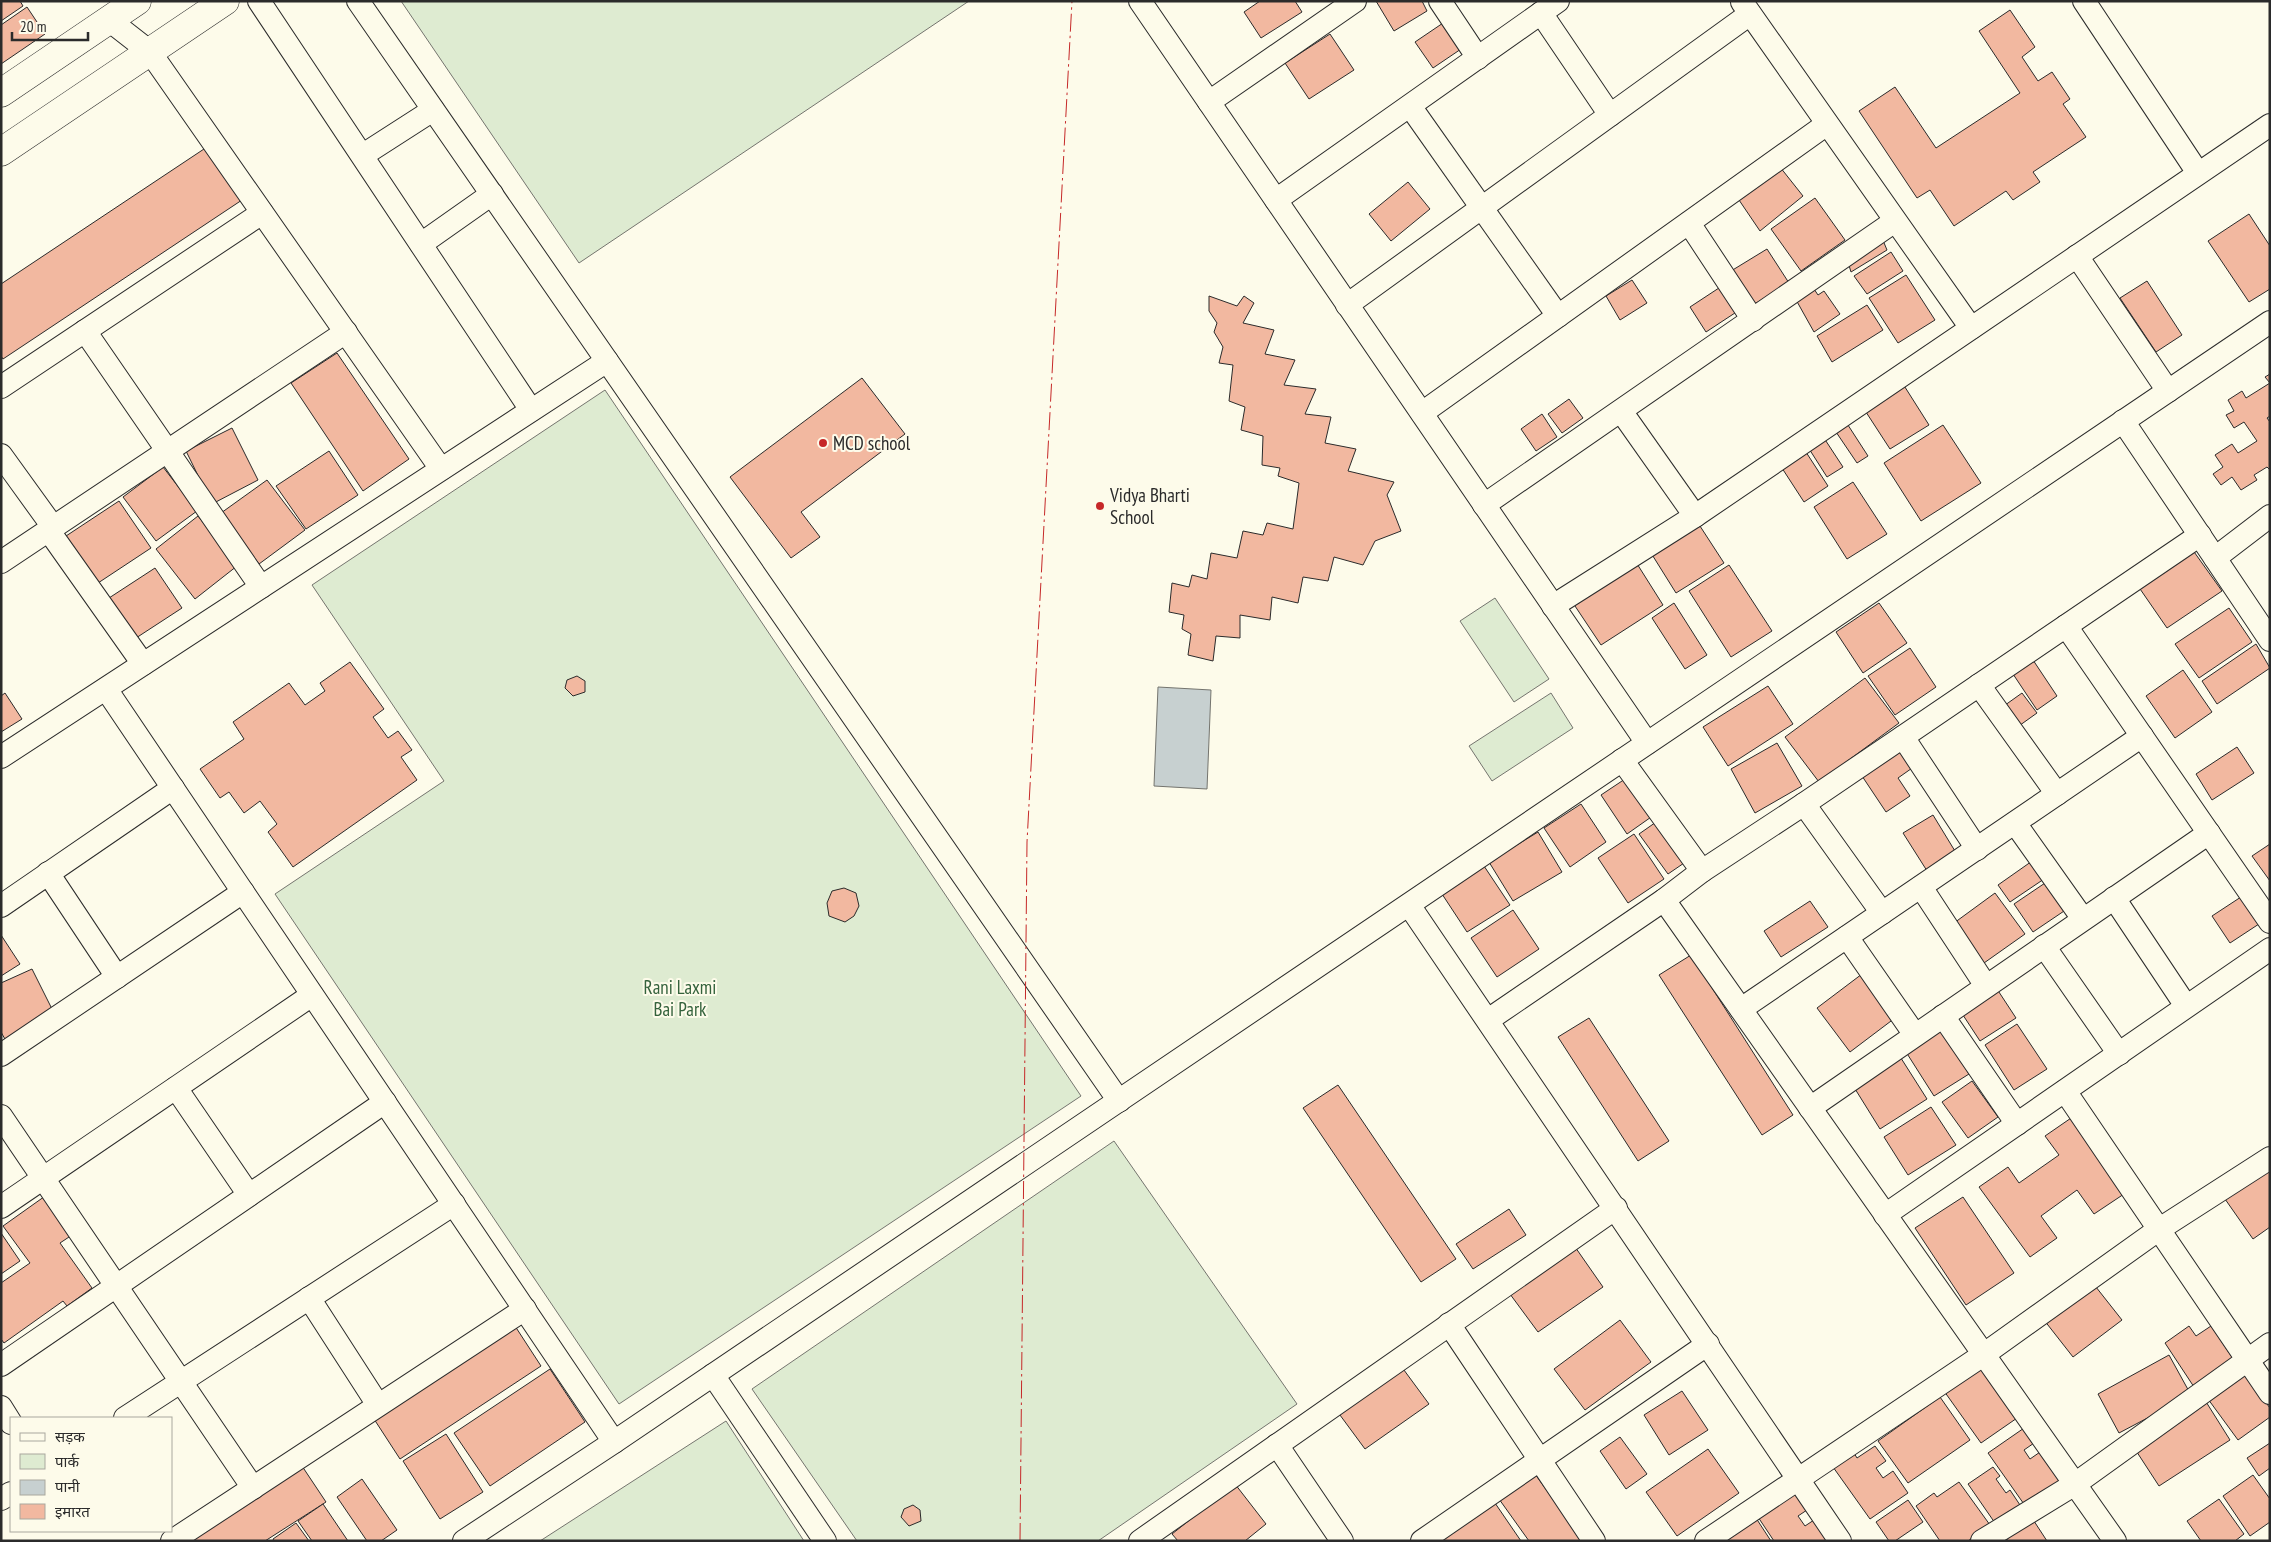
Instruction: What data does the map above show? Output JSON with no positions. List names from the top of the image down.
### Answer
{
  "parks": ["Rani Laxmi Bai Park"],
  "places": ["MCD school", "Vidya Bharti School"],
  "legend": [
    "सड़क",
    "पार्क",
    "पानी",
    "इमारत"
  ],
  "scale_bar": "20 m"
}
